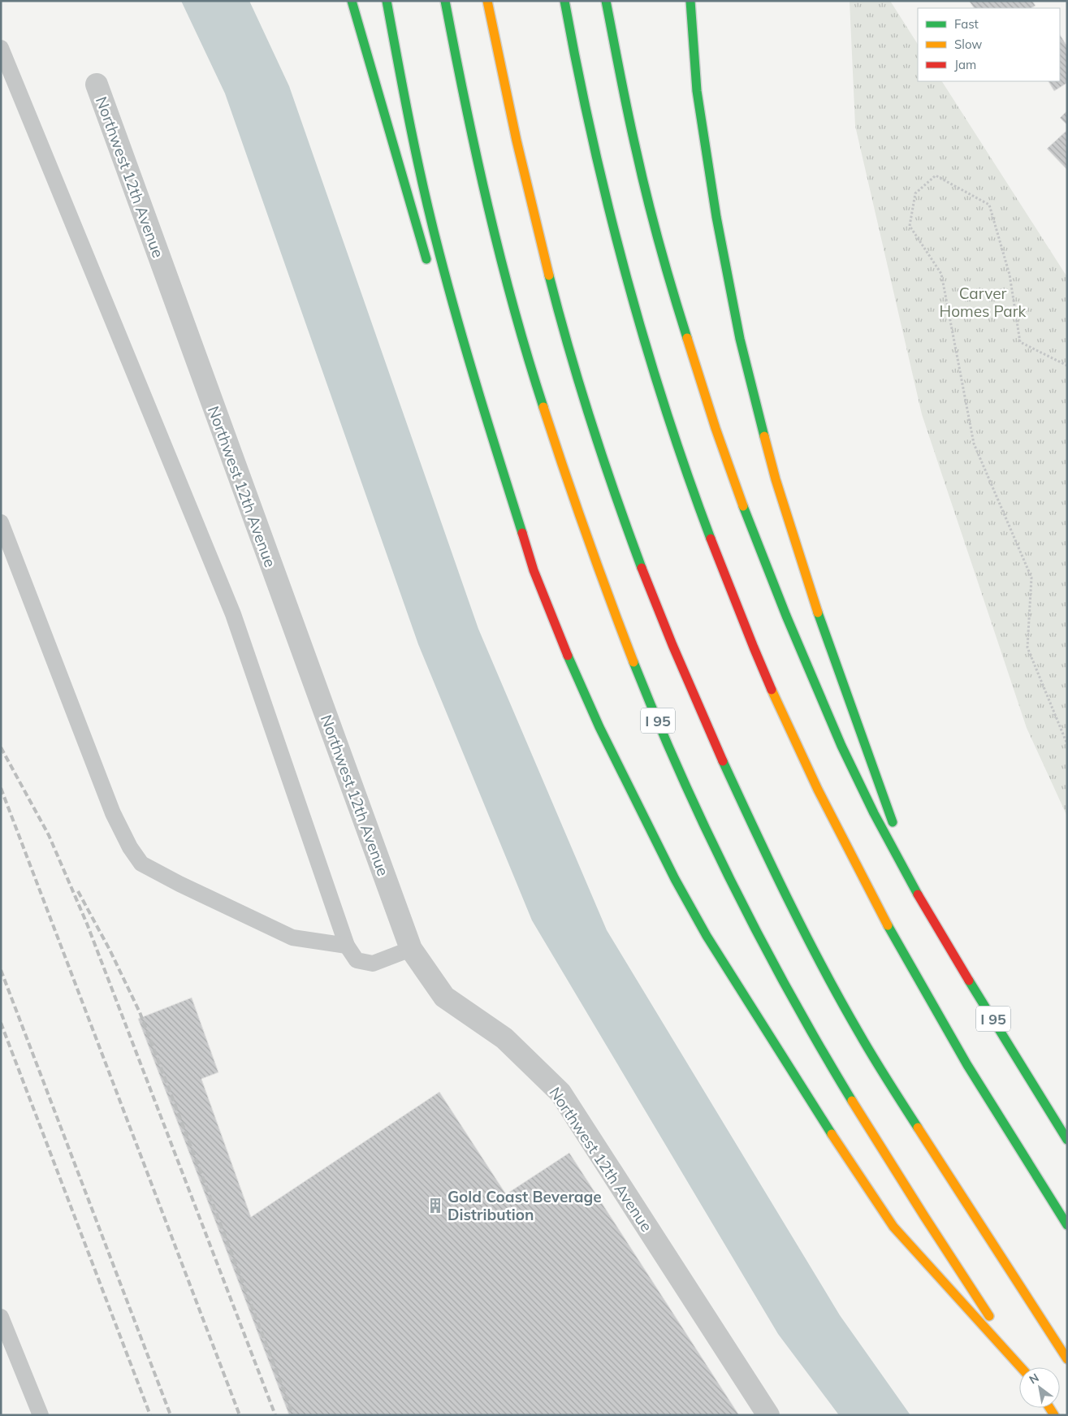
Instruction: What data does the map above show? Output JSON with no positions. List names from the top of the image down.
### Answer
{
  "streets": {
    "highway": ["I 95"],
    "street": ["Northwest 12th Avenue"]
  },
  "parks": ["Carver Homes Park"],
  "places": {
    "building": ["Gold Coast Beverage Distribution"]
  },
  "legend": ["Fast", "Slow", "Jam"],
  "north": "top left"
}
